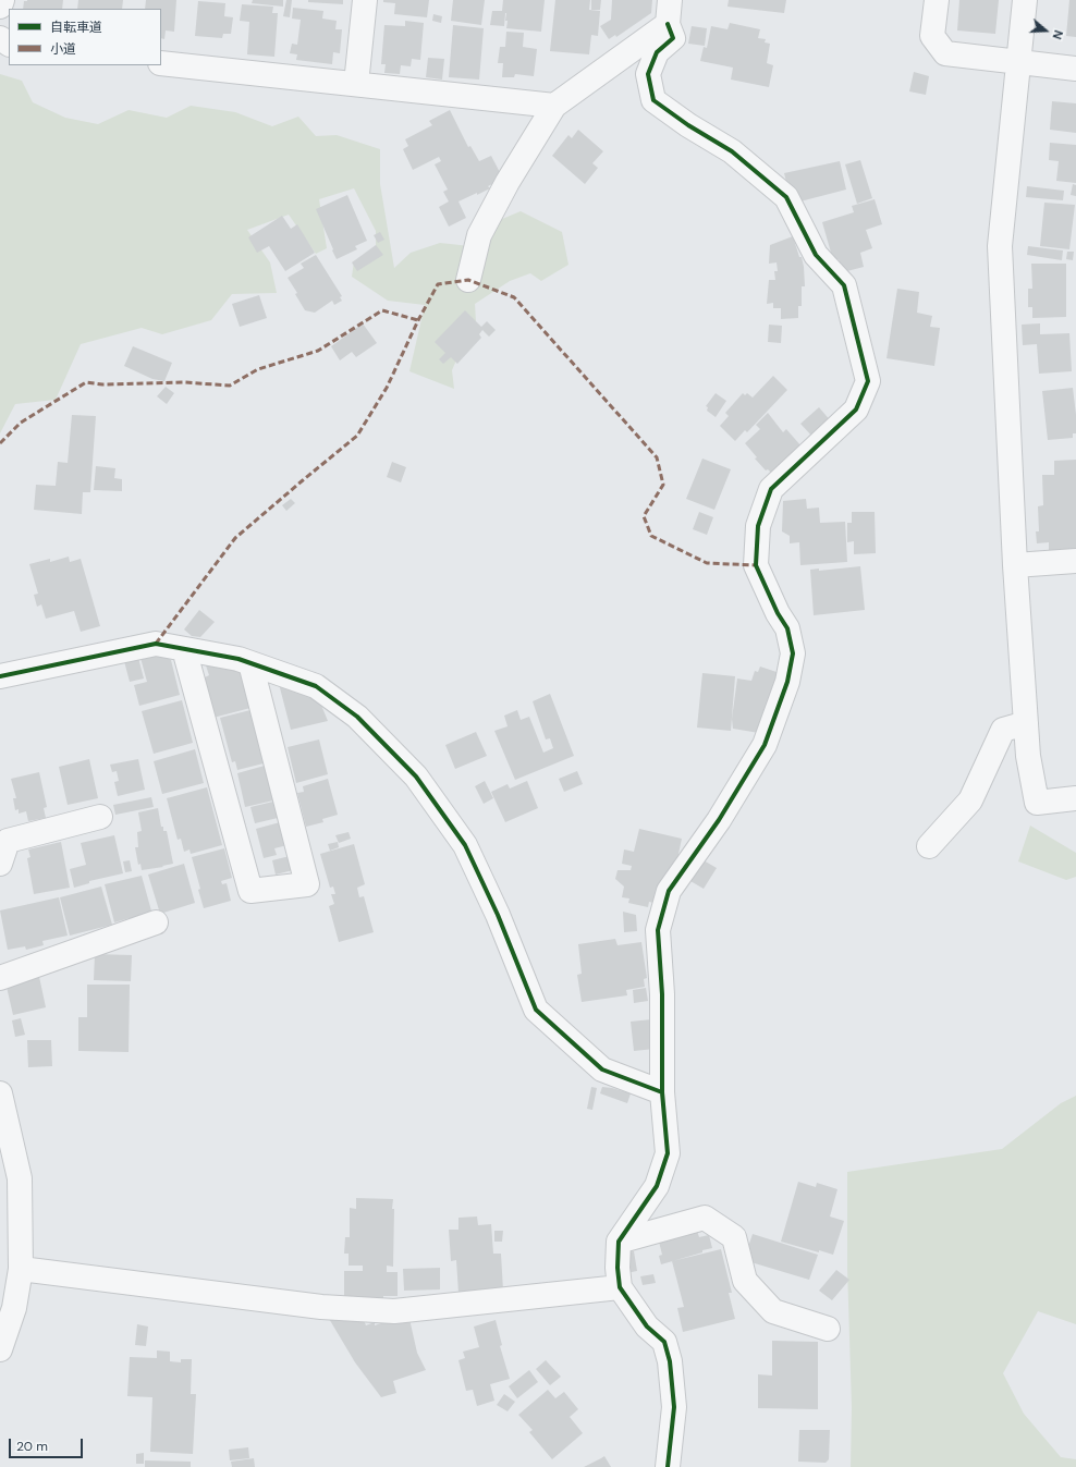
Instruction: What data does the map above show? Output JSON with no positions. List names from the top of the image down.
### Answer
{
  "legend": ["自転車道", "小道"],
  "scale_bar": "20 m",
  "north": "right"
}
